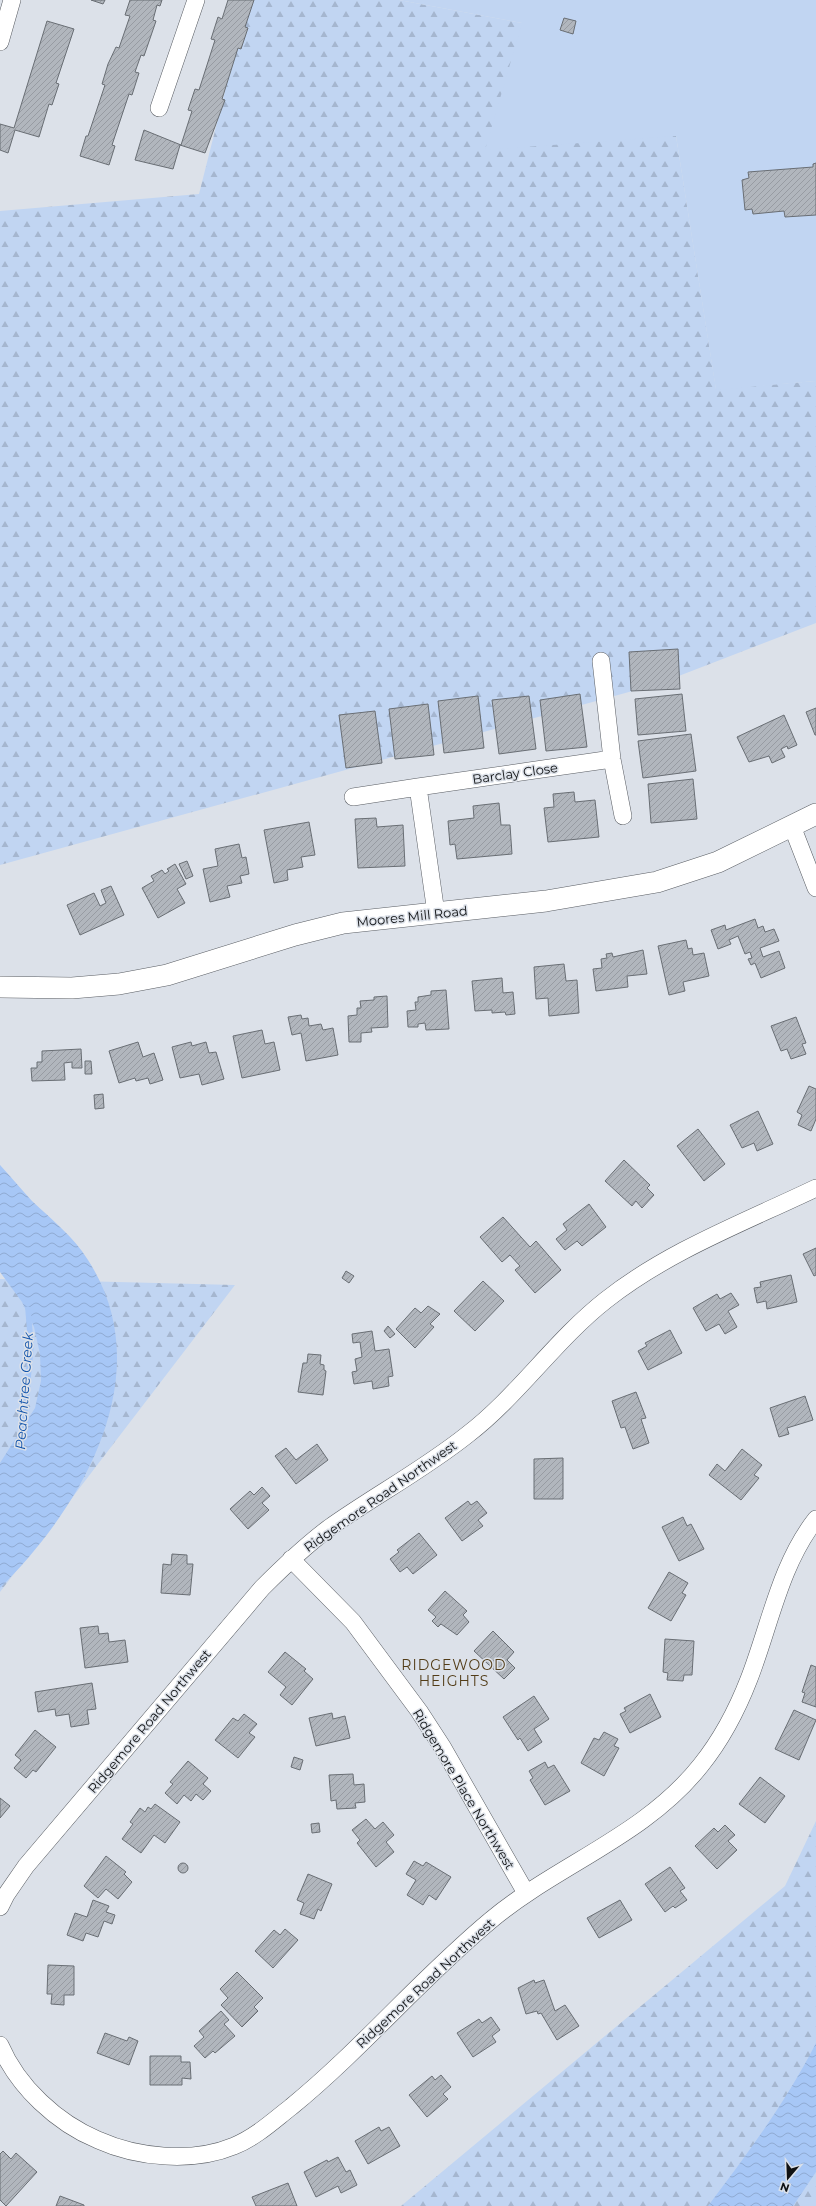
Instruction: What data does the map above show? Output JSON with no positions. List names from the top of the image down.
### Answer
{
  "streets": {
    "street": [
      "Barclay Close",
      "Moores Mill Road",
      "Ridgemore Road Northwest",
      "Ridgemore Place Northwest"
    ]
  },
  "crossings": [
    ["Ridgemore Road Northwest", "Ridgemore Place Northwest"]
  ],
  "districts": ["RIDGEWOOD HEIGHTS"],
  "water": ["Peachtree Creek"],
  "north": "bottom"
}
